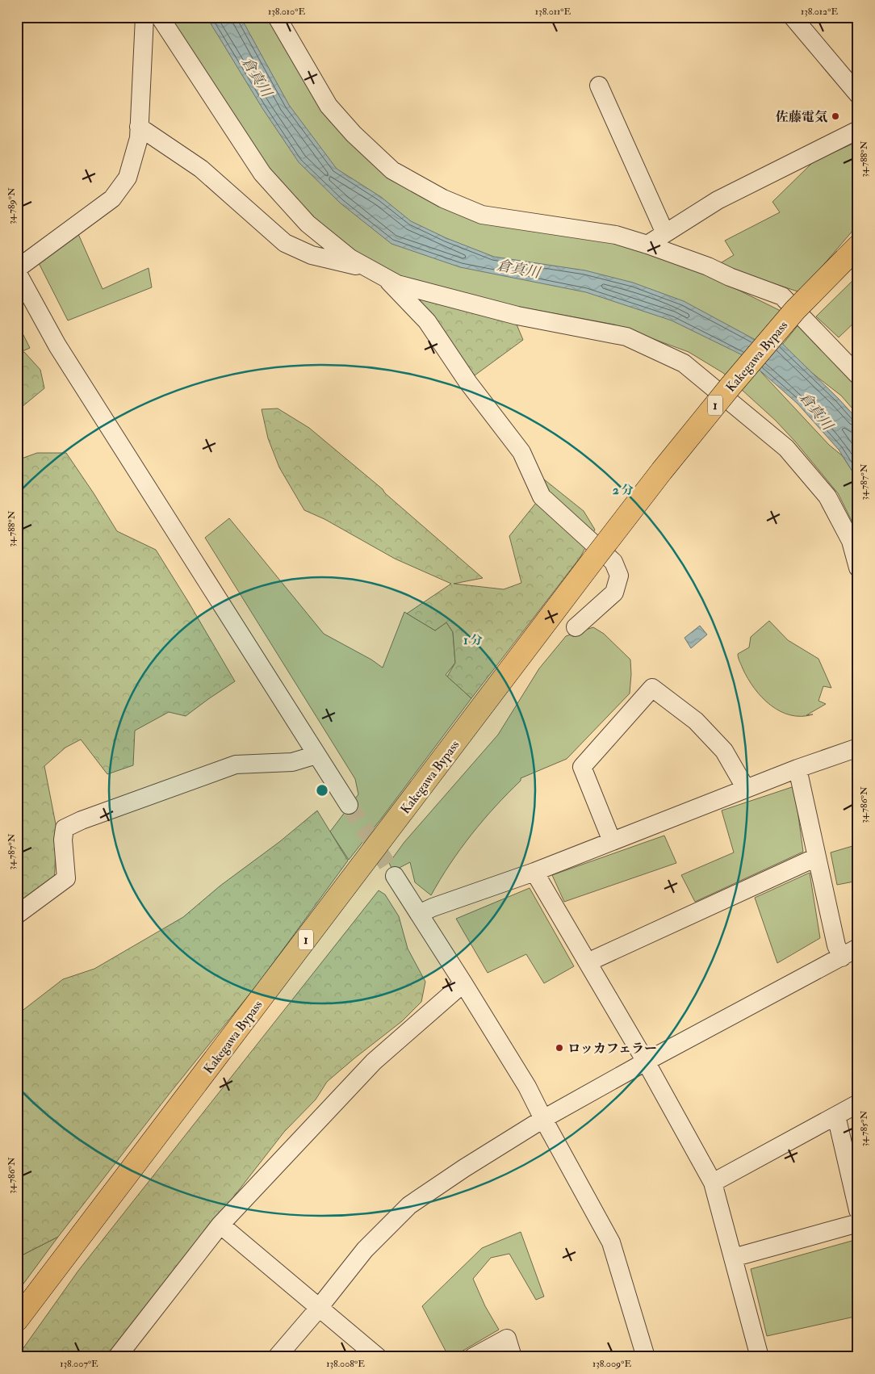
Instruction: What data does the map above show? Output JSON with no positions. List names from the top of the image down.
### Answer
{
  "streets": {
    "highway": ["Kakegawa Bypass", "1"]
  },
  "water": ["倉真川"],
  "places": ["佐藤電気", "ロッカフェラー"],
  "coordinates": [
    "138.010°E",
    "138.011°E",
    "138.012°E",
    "34.788°N",
    "34.789°N",
    "34.787°N",
    "34.786°N",
    "34.785°N",
    "138.007°E",
    "138.008°E",
    "138.009°E"
  ],
  "rings": ["2 分", "1 分"]
}
